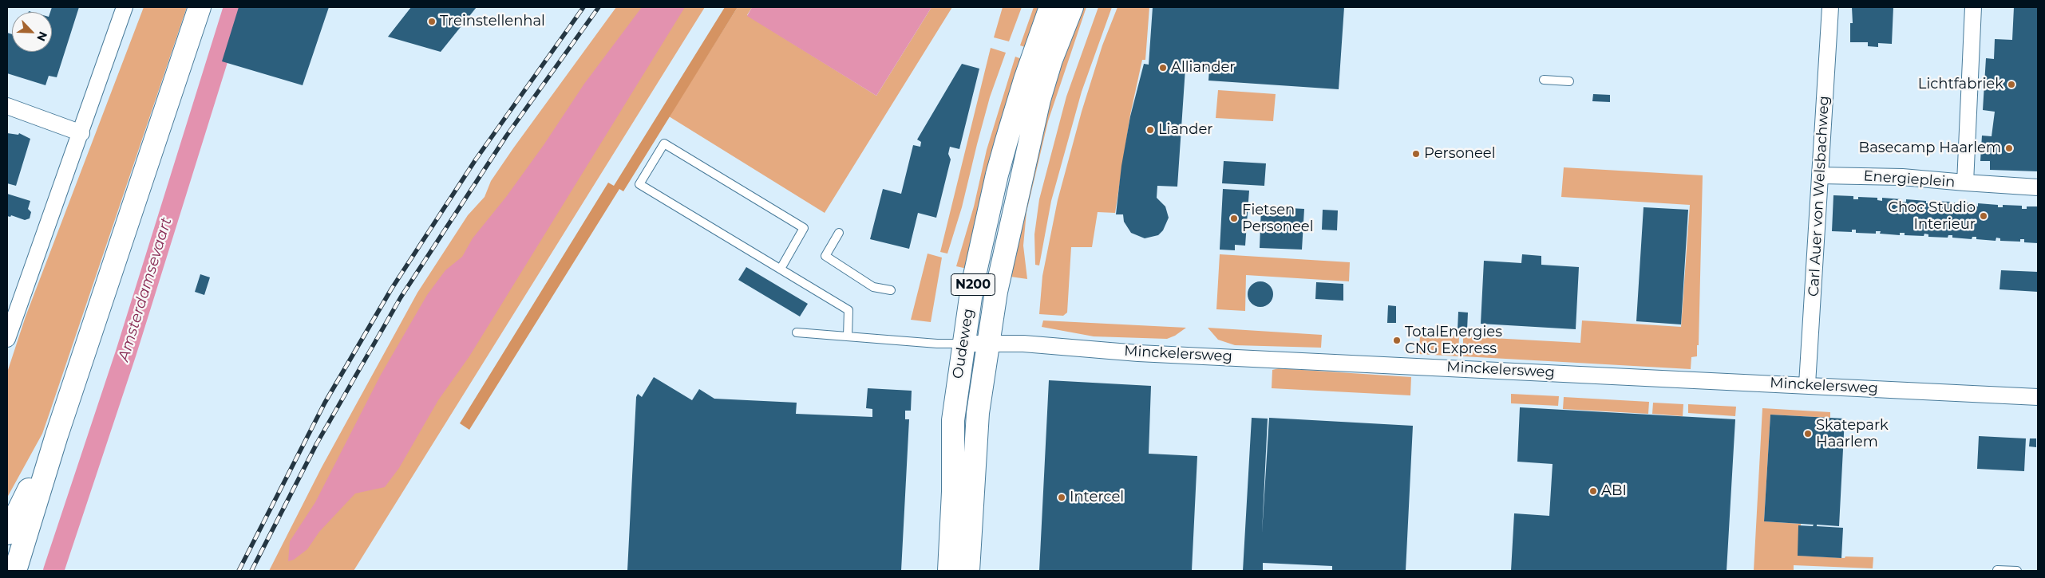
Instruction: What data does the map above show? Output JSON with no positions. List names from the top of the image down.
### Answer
{
  "streets": {
    "main road": ["N200", "Oudeweg"],
    "street": ["Energieplein", "Carl Auer von Welsbachweg", "Minckelersweg"]
  },
  "crossings": [
    ["Energieplein", "Carl Auer von Welsbachweg"],
    ["Carl Auer von Welsbachweg", "Minckelersweg"],
    ["Oudeweg", "Minckelersweg"]
  ],
  "water": ["Amsterdamsevaart"],
  "places": [
    "Treinstellenhal",
    "Alliander",
    "Lichtfabriek",
    "Liander",
    "Basecamp Haarlem",
    "Personeel",
    "Choc Studio Interieur",
    "Fietsen Personeel",
    "TotalEnergies CNG Express",
    "Skatepark Haarlem",
    "ABI",
    "Intercel"
  ],
  "north": "bottom right"
}
